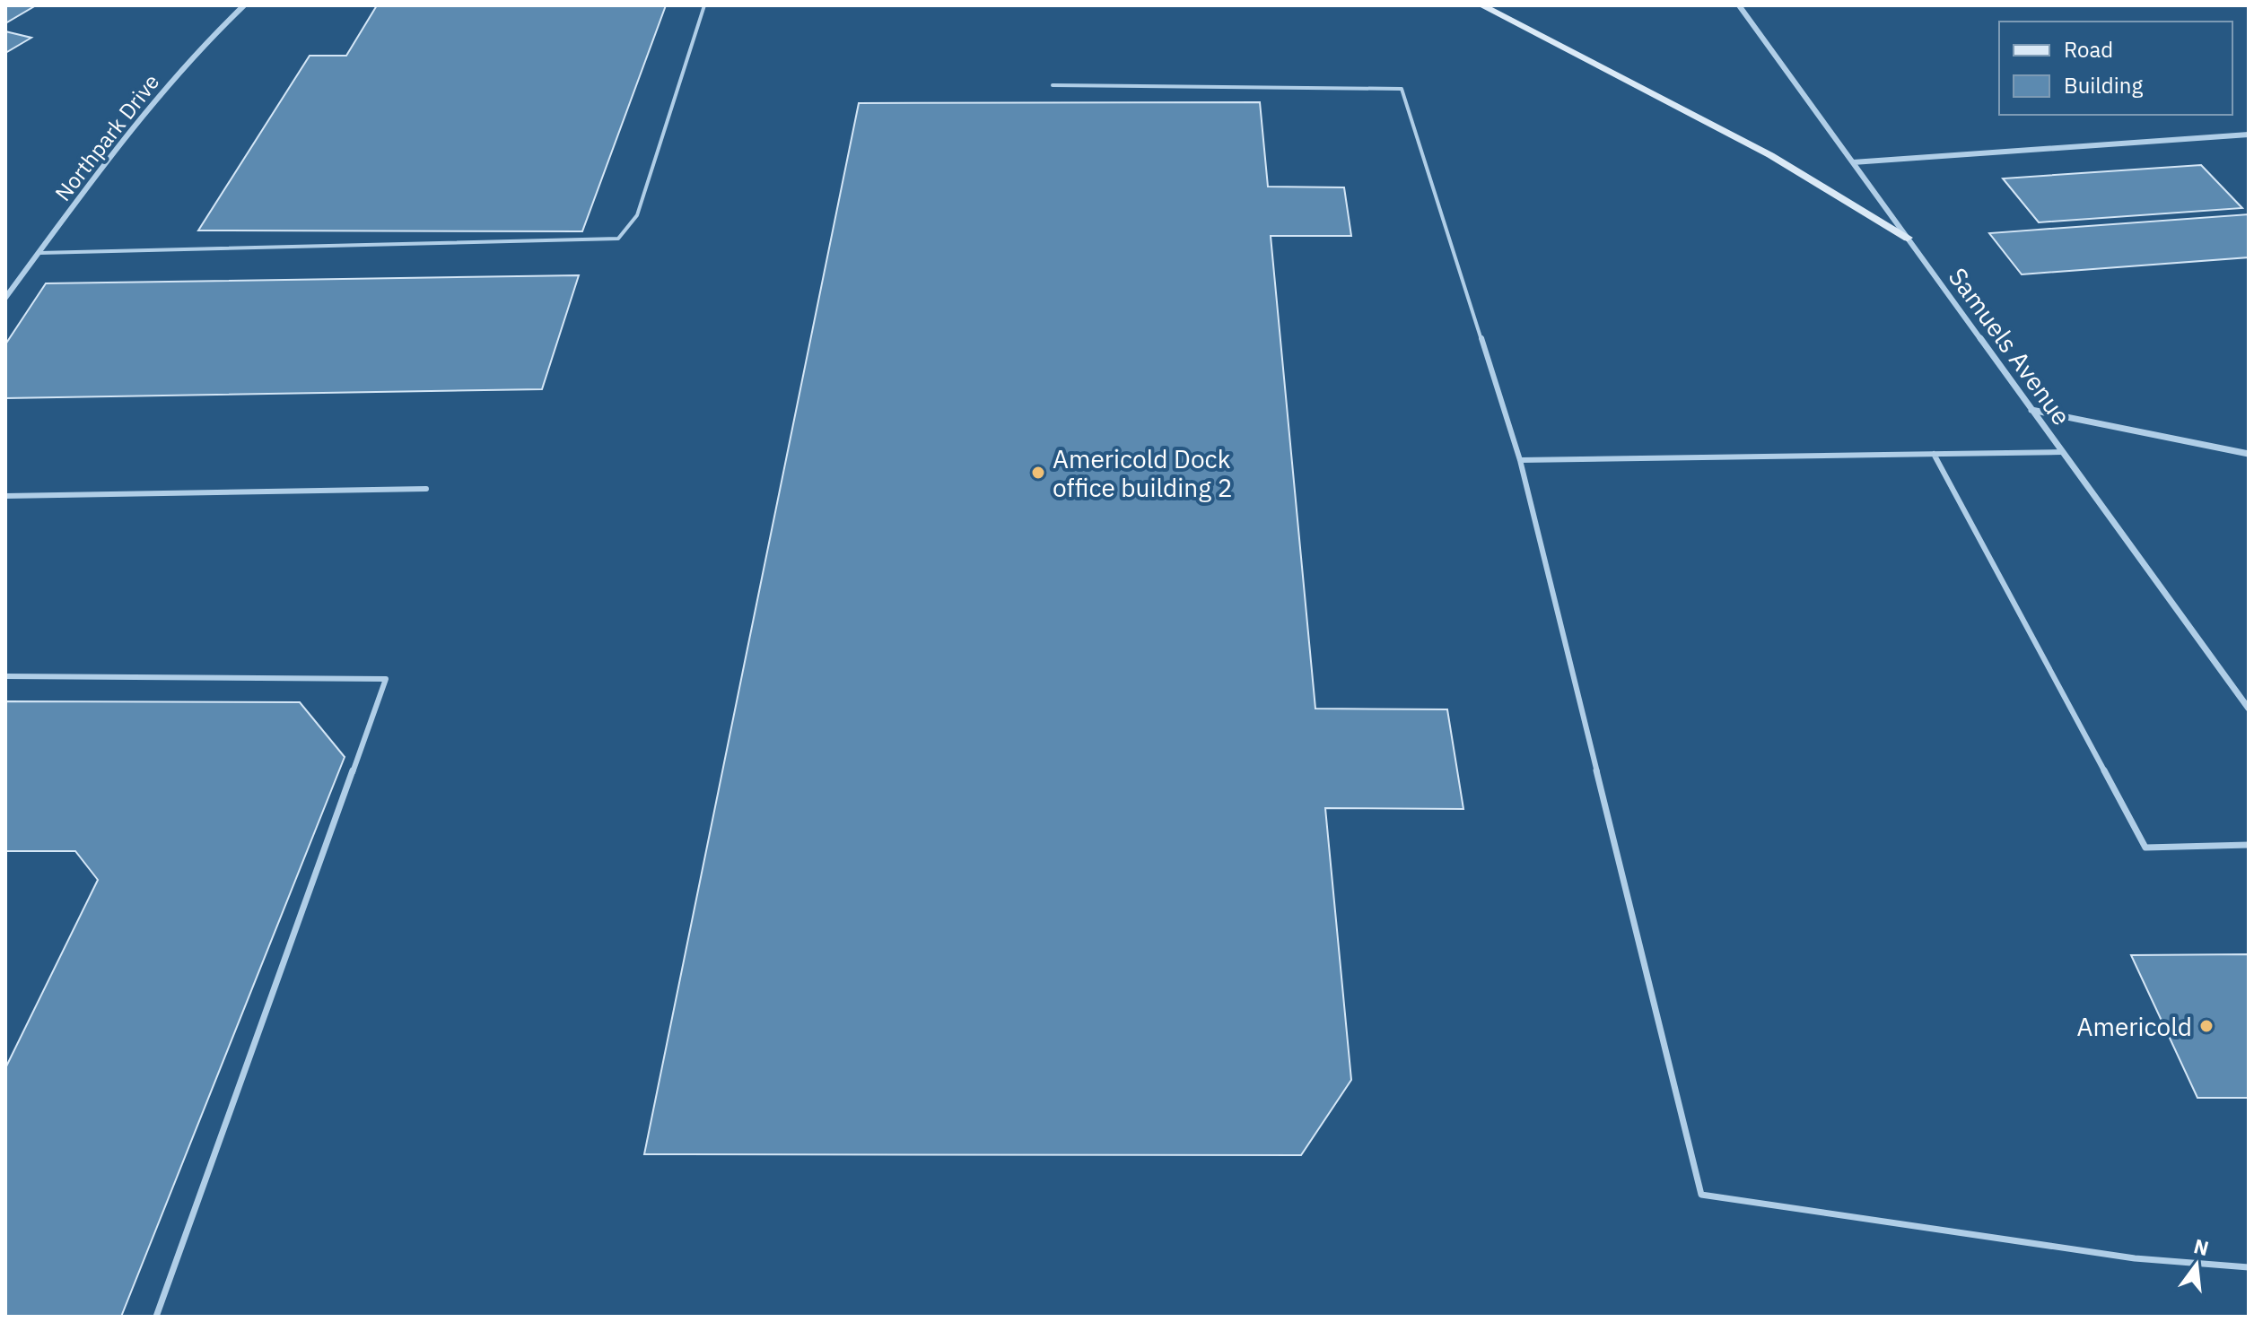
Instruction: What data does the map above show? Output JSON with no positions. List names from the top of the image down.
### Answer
{
  "streets": {
    "street": ["Northpark Drive", "Samuels Avenue"]
  },
  "places": ["Americold Dock office building 2", "Americold"],
  "legend": ["Road", "Building"],
  "north": "top"
}
